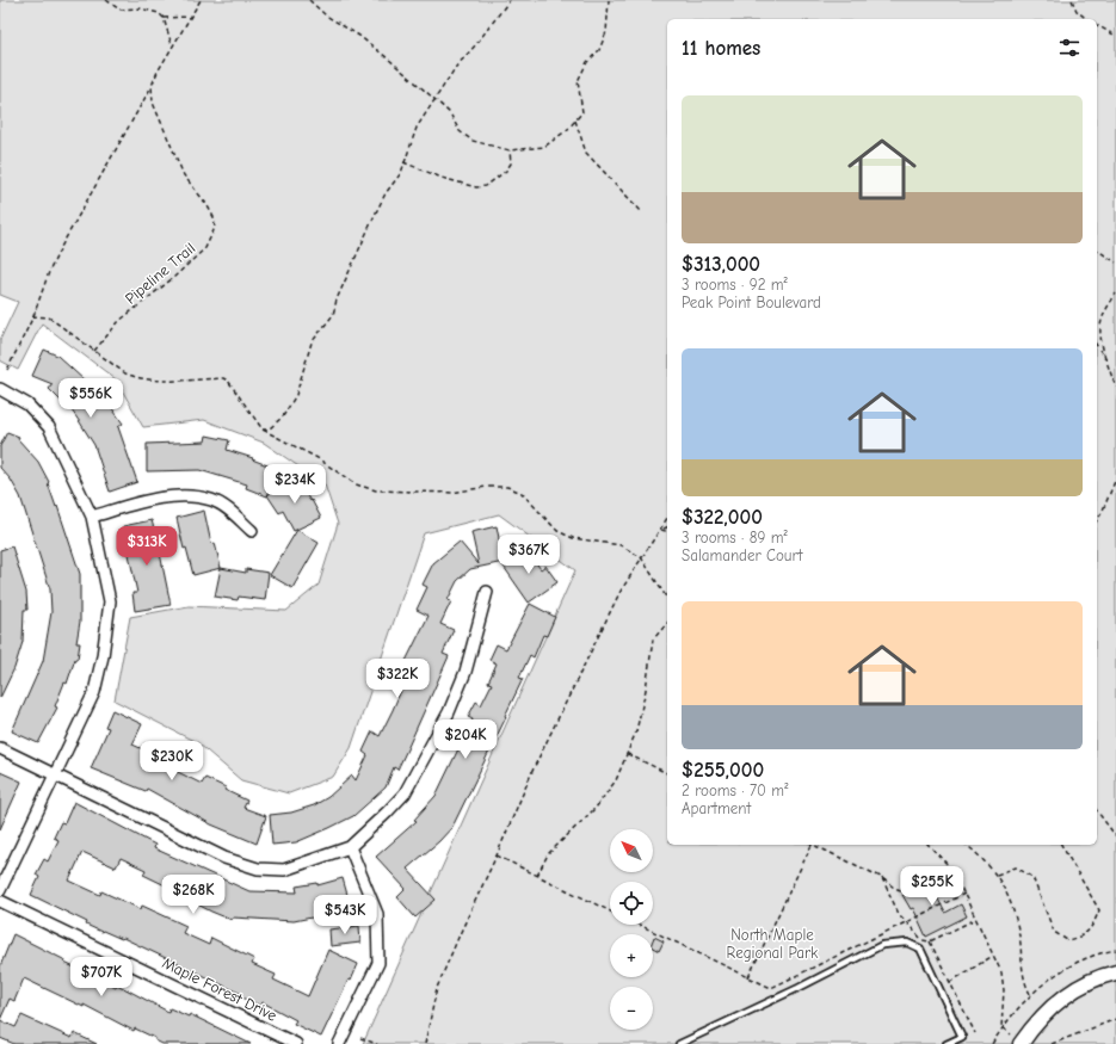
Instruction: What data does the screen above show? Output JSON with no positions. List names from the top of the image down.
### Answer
{
  "streets": {
    "street": ["Maple Forest Drive"],
    "path": ["Pipeline Trail"]
  },
  "parks": ["North Maple Regional Park"],
  "north": "top left",
  "page": {
    "heading": "11 homes",
    "list": [
      {
        "name": "$313,000",
        "note": "3 rooms · 92 m² · Peak Point Boulevard"
      },
      {
        "name": "$322,000",
        "note": "3 rooms · 89 m² · Salamander Court"
      },
      {
        "name": "$255,000",
        "note": "2 rooms · 70 m² · Apartment"
      }
    ],
    "price": [
      "$556K",
      "$234K",
      "$313K",
      "$367K",
      "$322K",
      "$204K",
      "$230K",
      "$255K",
      "$268K",
      "$543K",
      "$707K"
    ],
    "map_buttons": ["+", "−"]
  }
}
